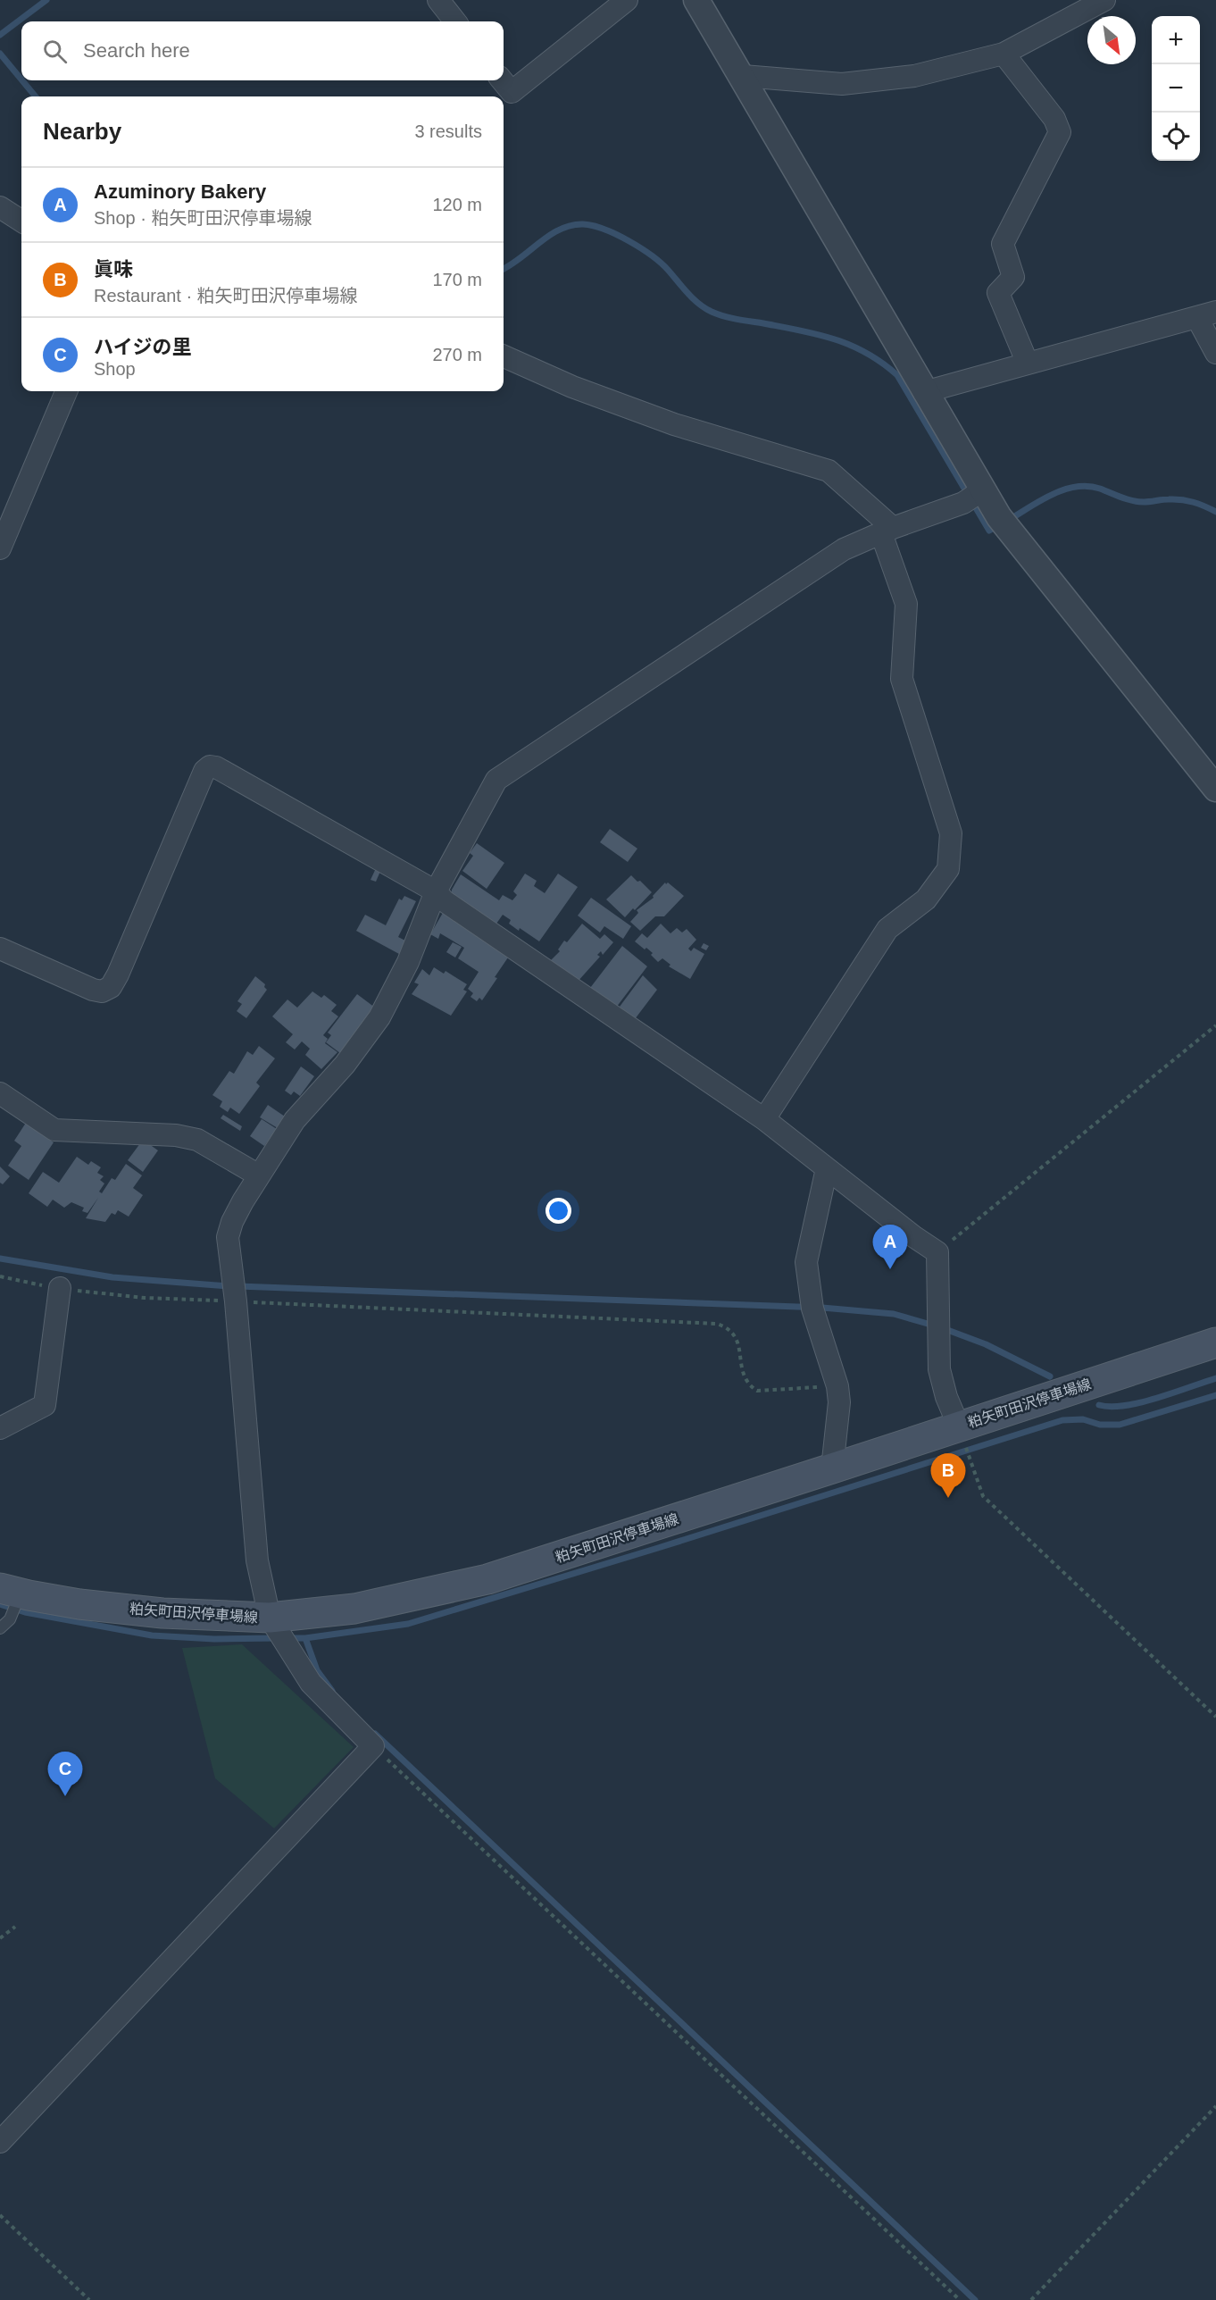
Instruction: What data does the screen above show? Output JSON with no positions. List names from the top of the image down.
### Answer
{
  "streets": {
    "main road": ["粕矢町田沢停車場線"]
  },
  "north": "bottom right",
  "page": {
    "map_buttons": ["+", "−"],
    "search": "Search here",
    "heading": ["Nearby", "3 results"],
    "list": [
      {
        "mark": "A",
        "name": "Azuminory Bakery",
        "note": "Shop · 粕矢町田沢停車場線",
        "value": "120 m"
      },
      {
        "mark": "B",
        "name": "眞味",
        "note": "Restaurant · 粕矢町田沢停車場線",
        "value": "170 m"
      },
      {
        "mark": "C",
        "name": "ハイジの里",
        "note": "Shop",
        "value": "270 m"
      }
    ],
    "pins": ["A", "B", "C"]
  }
}
